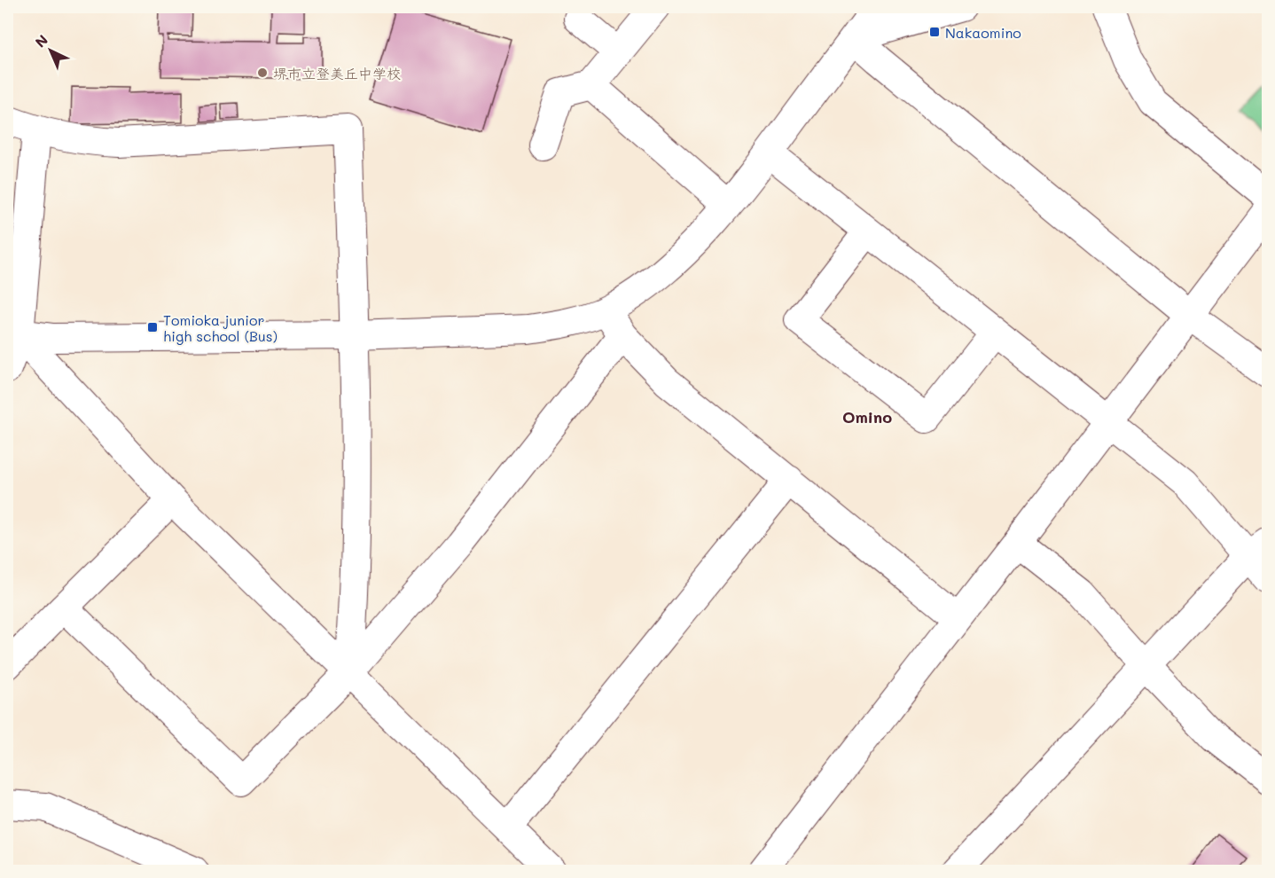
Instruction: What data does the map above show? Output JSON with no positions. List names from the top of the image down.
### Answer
{
  "districts": ["Omino"],
  "places": {
    "transit": ["Nakaomino", "Tomioka junior high school (Bus)"],
    "other": ["堺市立登美丘中学校"]
  },
  "north": "top left"
}
